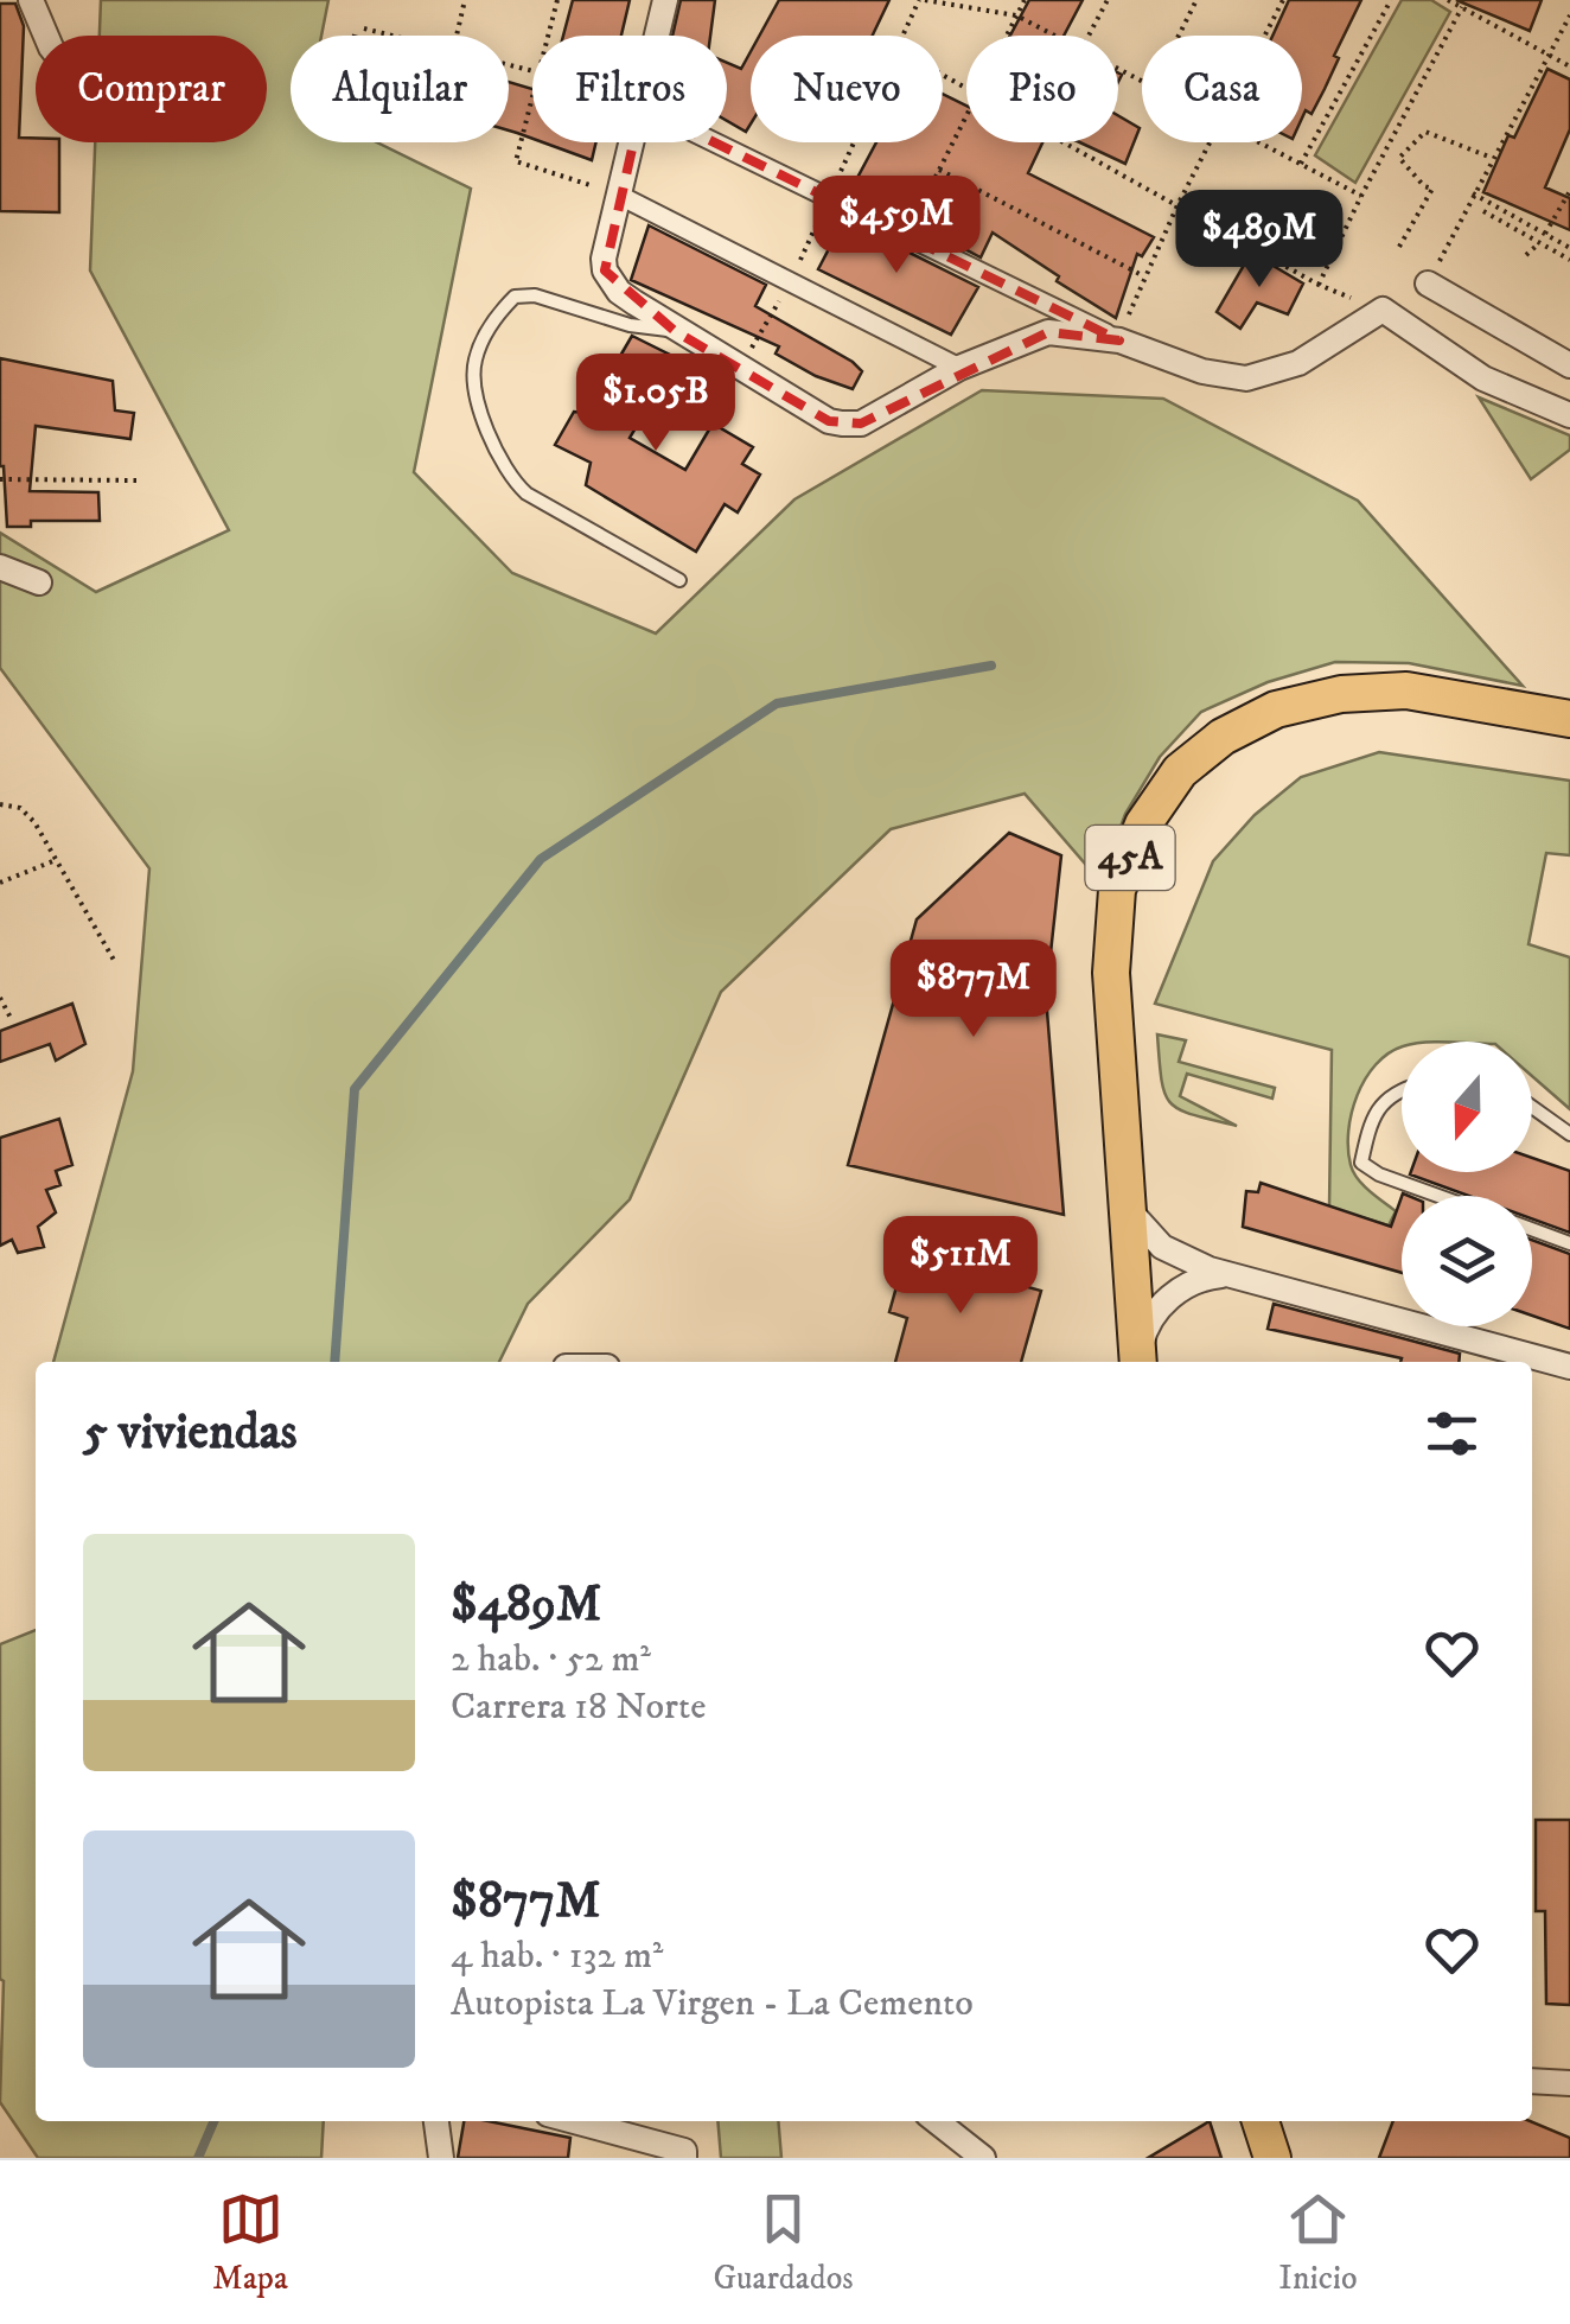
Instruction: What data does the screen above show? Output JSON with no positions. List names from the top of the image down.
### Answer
{
  "streets": {
    "main road": ["45A"]
  },
  "north": "bottom",
  "page": {
    "chip": [
      "Comprar",
      "Alquilar",
      "Filtros",
      "Nuevo",
      "Piso",
      "Casa"
    ],
    "price": [
      "$459M",
      "$489M",
      "$1.05B",
      "$877M",
      "$511M"
    ],
    "heading": "5 viviendas",
    "list": [
      {
        "name": "$489M",
        "note": "2 hab. · 52 m² · Carrera 18 Norte"
      },
      {
        "name": "$877M",
        "note": "4 hab. · 132 m² · Autopista La Virgen - La Cemento"
      }
    ],
    "tabs": ["Mapa", "Guardados", "Inicio"]
  }
}
